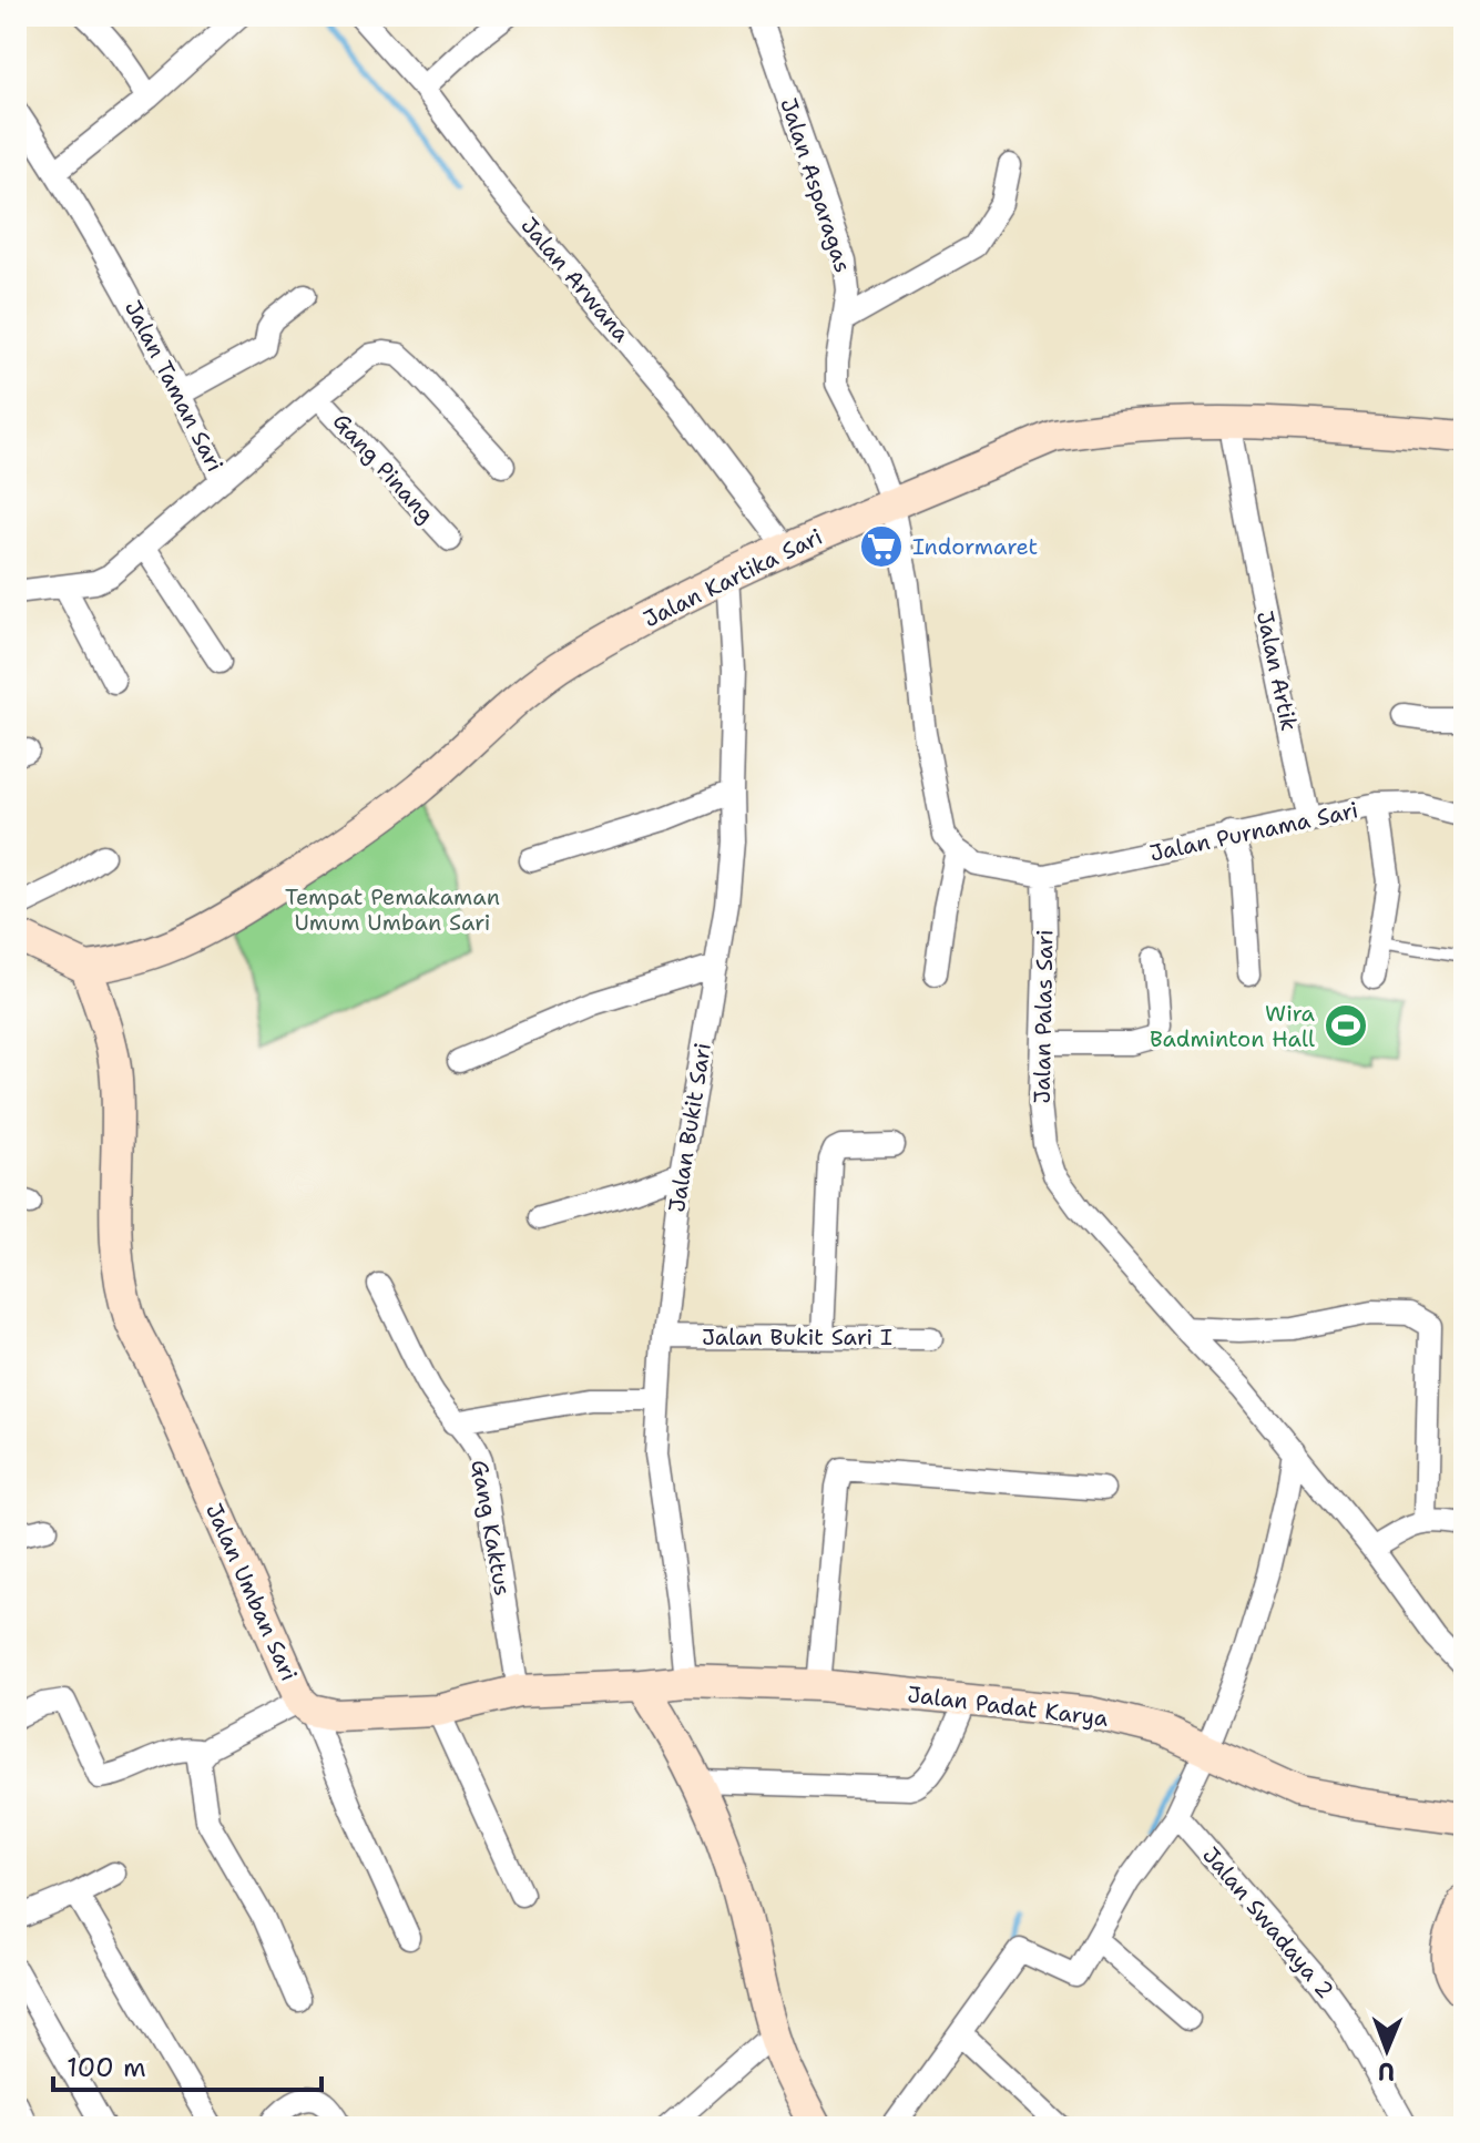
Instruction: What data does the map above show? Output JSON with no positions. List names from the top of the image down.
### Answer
{
  "streets": {
    "street": [
      "Jalan Asparagas",
      "Jalan Arwana",
      "Jalan Taman Sari",
      "Gang Pinang",
      "Jalan Kartika Sari",
      "Jalan Artik",
      "Jalan Purnama Sari",
      "Jalan Palas Sari",
      "Jalan Bukit Sari",
      "Jalan Bukit Sari I",
      "Gang Kaktus",
      "Jalan Umban Sari",
      "Jalan Padat Karya",
      "Jalan Swadaya 2"
    ]
  },
  "crossings": [
    ["Jalan Asparagas", "Jalan Kartika Sari"],
    ["Jalan Arwana", "Jalan Kartika Sari"],
    ["Jalan Kartika Sari", "Jalan Artik"],
    ["Jalan Kartika Sari", "Jalan Bukit Sari"],
    ["Jalan Kartika Sari", "Jalan Umban Sari"],
    ["Jalan Artik", "Jalan Purnama Sari"],
    ["Jalan Purnama Sari", "Jalan Palas Sari"],
    ["Jalan Bukit Sari", "Jalan Bukit Sari I"],
    ["Jalan Bukit Sari", "Jalan Padat Karya"]
  ],
  "parks": ["Tempat Pemakaman Umum Umban Sari"],
  "places": {
    "supermarket": ["Indormaret"],
    "sports": ["Wira Badminton Hall"]
  },
  "scale_bar": "100 m",
  "north": "bottom"
}
